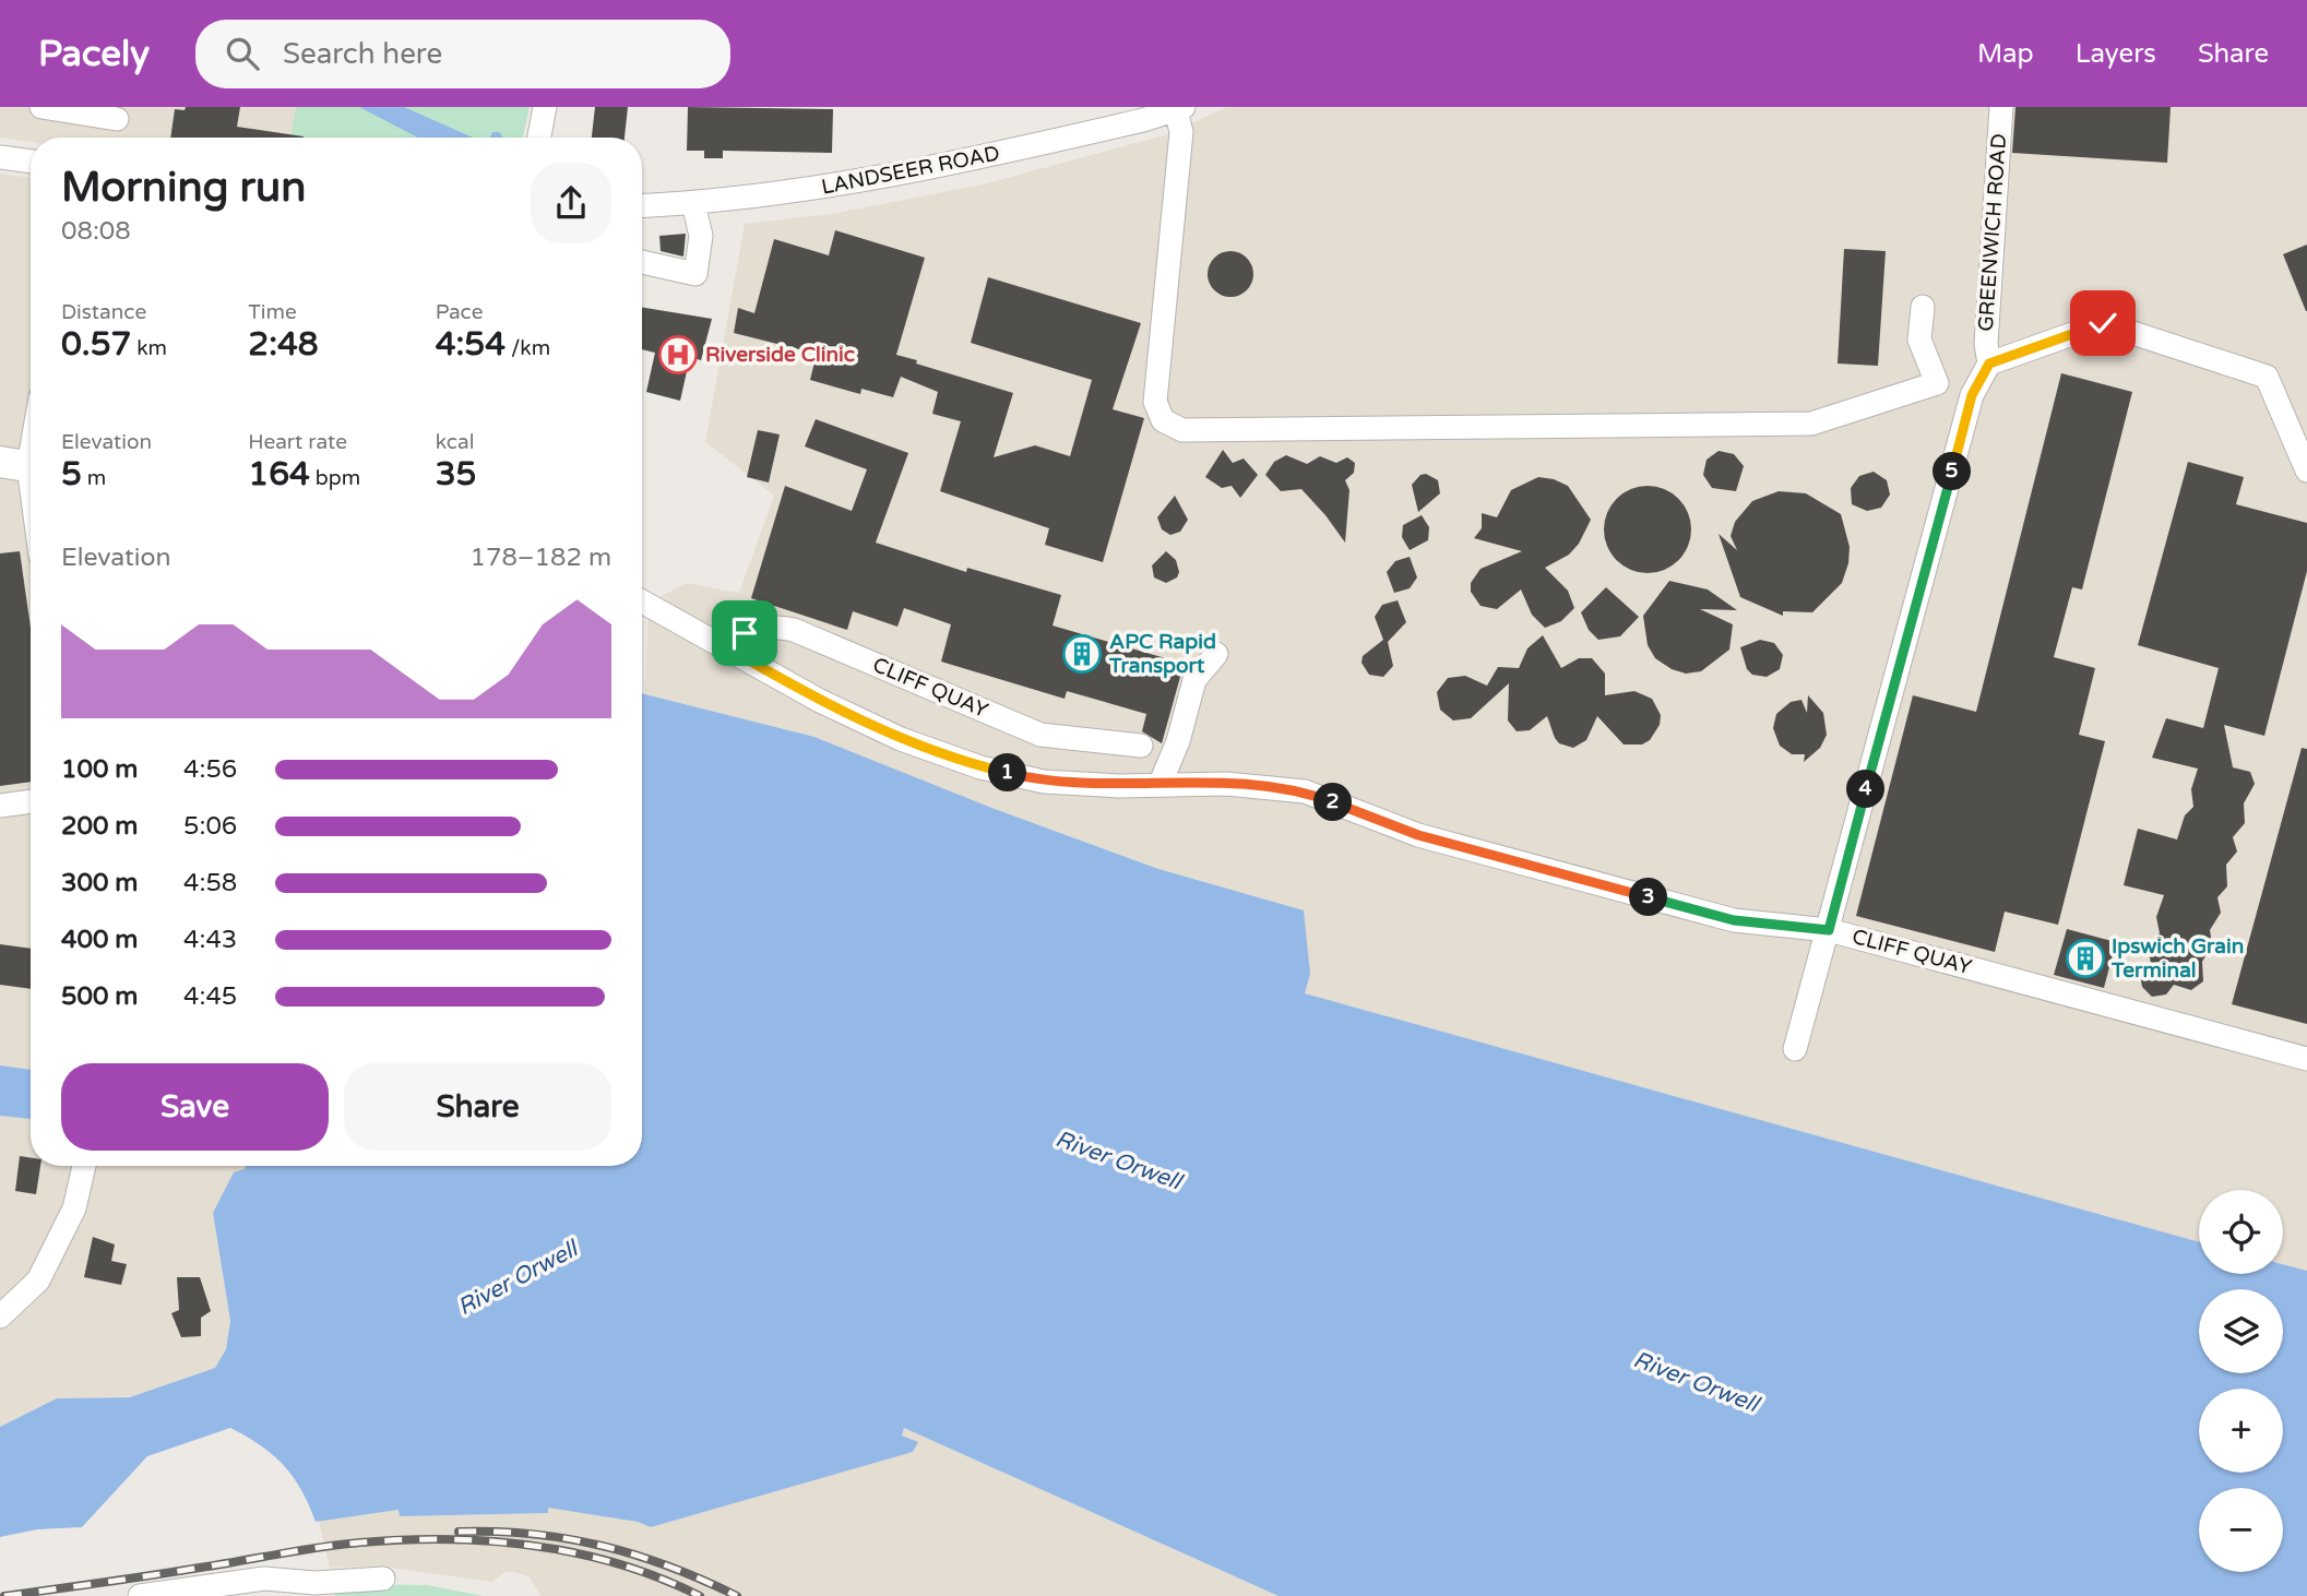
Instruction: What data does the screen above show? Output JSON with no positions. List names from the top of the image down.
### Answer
{
  "streets": {
    "street": ["LANDSEER ROAD", "GREENWICH ROAD", "CLIFF QUAY"]
  },
  "water": ["River Orwell"],
  "places": {
    "hospital": ["Riverside Clinic"],
    "building": ["APC Rapid Transport", "Ipswich Grain Terminal"]
  },
  "page": {
    "header": "Pacely",
    "search": "Search here",
    "nav": ["Map", "Layers", "Share"],
    "heading": ["Morning run", "08:08"],
    "stats": [
      ["Distance", "0.57 km"],
      ["Time", "2:48"],
      ["Pace", "4:54 /km"],
      ["Elevation", "5 m"],
      ["Heart rate", "164 bpm"],
      ["kcal", "35"]
    ],
    "pins": [
      "5",
      "1",
      "4",
      "2",
      "3"
    ],
    "chart": ["Elevation", "178–182 m"],
    "list": [
      {
        "name": "100 m",
        "note": "4:56"
      },
      {
        "name": "200 m",
        "note": "5:06"
      },
      {
        "name": "300 m",
        "note": "4:58"
      },
      {
        "name": "400 m",
        "note": "4:43"
      },
      {
        "name": "500 m",
        "note": "4:45"
      }
    ],
    "buttons": ["Save", "Share"],
    "map_buttons": ["+", "−"]
  }
}
